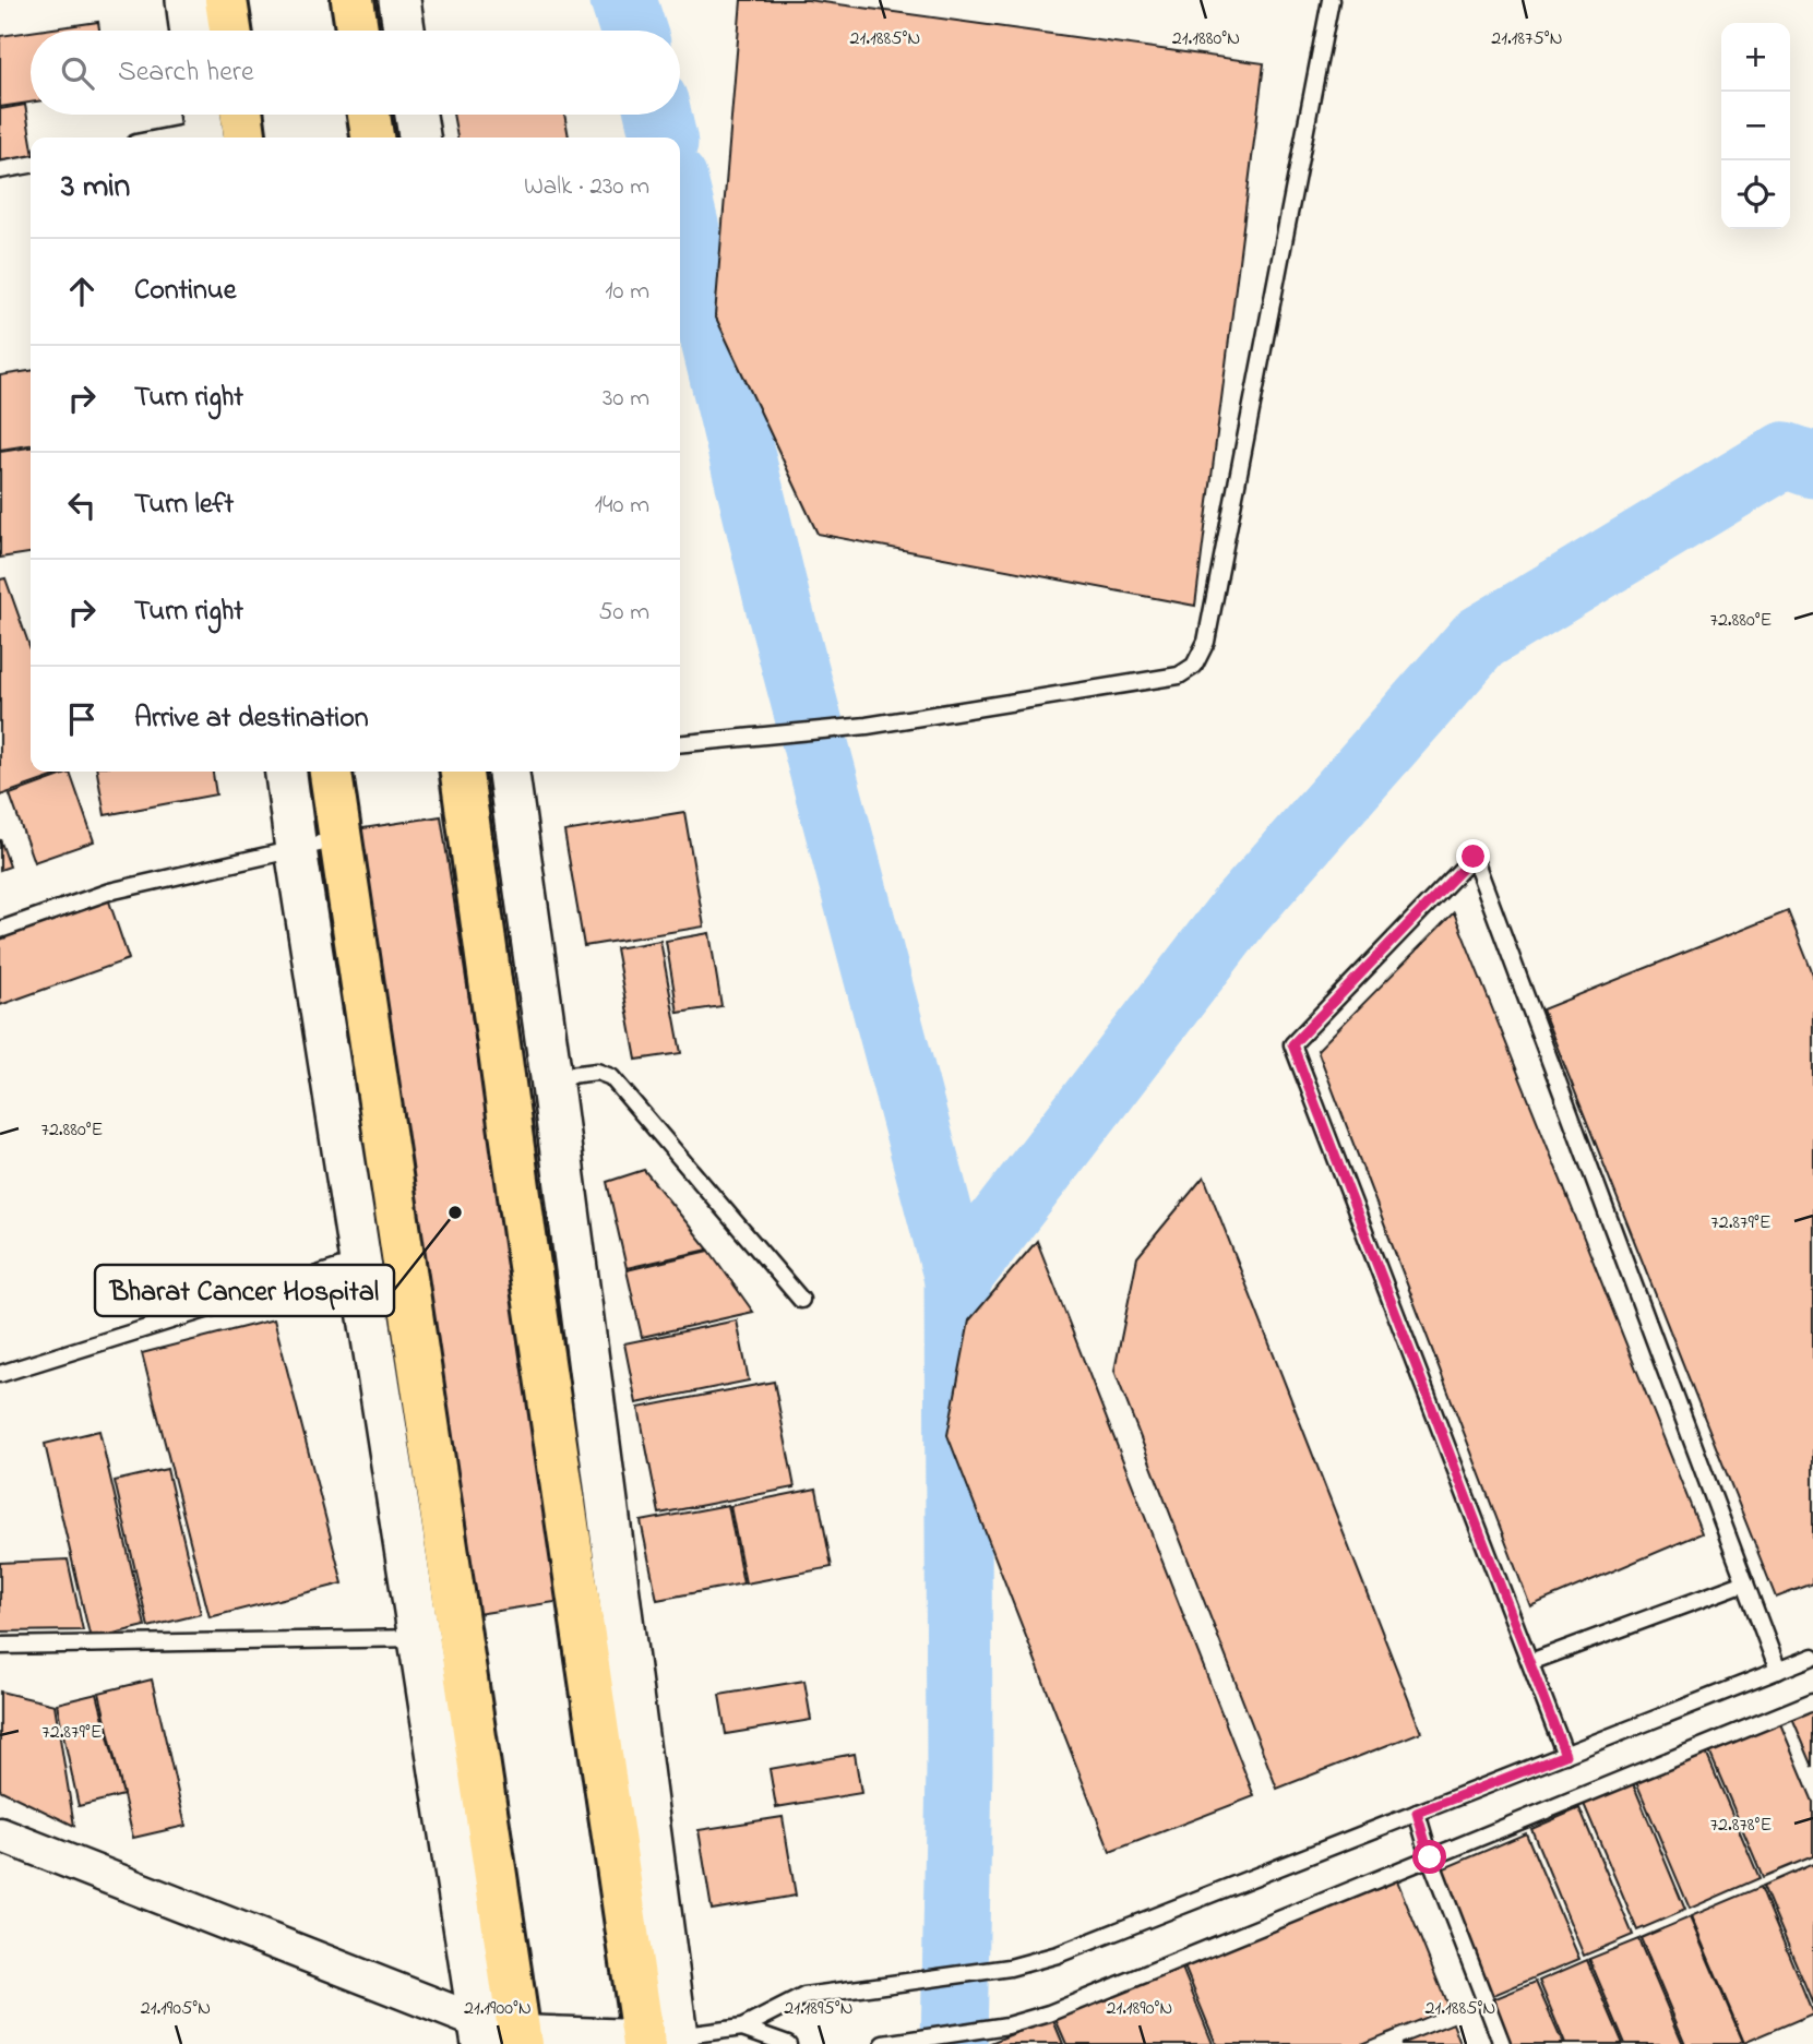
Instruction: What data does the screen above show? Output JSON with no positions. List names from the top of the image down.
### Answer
{
  "places": ["Bharat Cancer Hospital"],
  "page": {
    "map_buttons": ["+", "−"],
    "search": "Search here",
    "heading": ["3 min", "Walk · 230 m"],
    "list": [
      ["Continue", "10 m"],
      ["Turn right", "30 m"],
      ["Turn left", "140 m"],
      ["Turn right", "50 m"],
      "Arrive at destination"
    ]
  },
  "coordinates": [
    "21.1885°N",
    "21.1880°N",
    "21.1875°N",
    "72.880°E",
    "72.879°E",
    "72.878°E",
    "21.1905°N",
    "21.1900°N",
    "21.1895°N",
    "21.1890°N"
  ]
}
